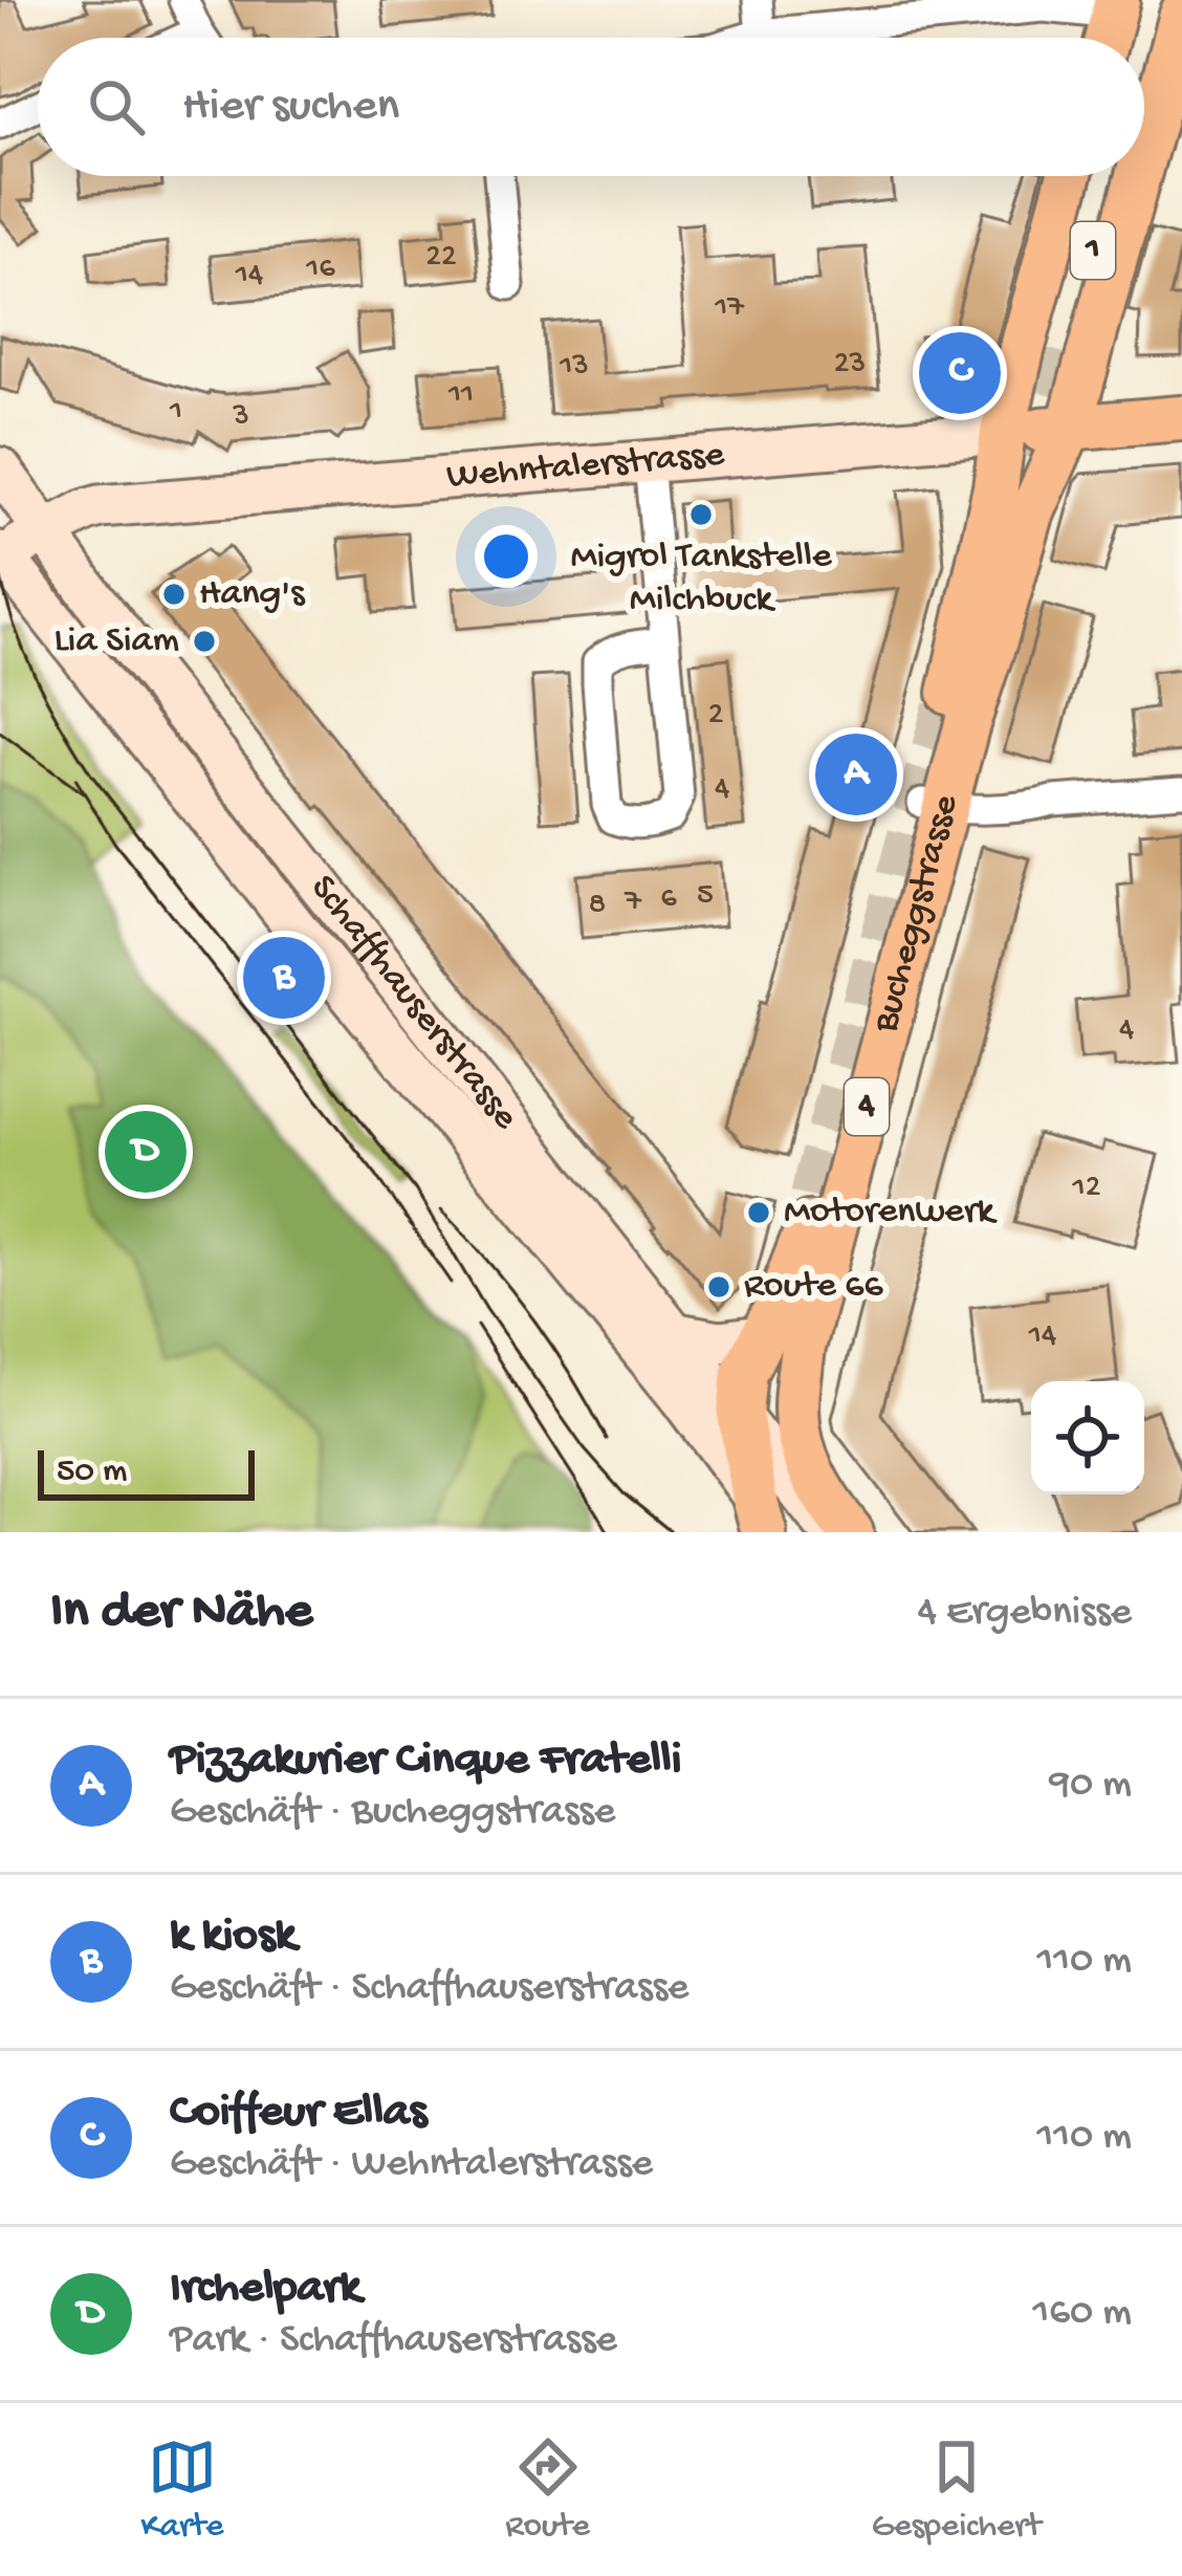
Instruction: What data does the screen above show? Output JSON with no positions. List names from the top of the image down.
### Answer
{
  "streets": {
    "main road": [
      "1",
      "Wehntalerstrasse",
      "Bucheggstrasse",
      "4"
    ],
    "street": ["Schaffhauserstrasse"]
  },
  "crossings": [
    ["Wehntalerstrasse", "Bucheggstrasse"],
    ["Wehntalerstrasse", "Schaffhauserstrasse"],
    ["Wehntalerstrasse", "4"],
    ["Bucheggstrasse", "Schaffhauserstrasse"],
    ["Bucheggstrasse", "4"]
  ],
  "places": [
    "Migrol Tankstelle Milchbuck",
    "Hang's",
    "Lia Siam",
    "Motorenwerk",
    "Route 66"
  ],
  "house_numbers": [
    "22",
    "16",
    "14",
    "17",
    "23",
    "13",
    "11",
    "1",
    "3",
    "2",
    "4",
    "5",
    "6",
    "7",
    "8",
    "4",
    "12",
    "14"
  ],
  "scale_bar": "50 m",
  "page": {
    "search": "Hier suchen",
    "pins": [
      "C",
      "A",
      "B",
      "D"
    ],
    "scale": "50 m",
    "heading": ["In der Nähe", "4 Ergebnisse"],
    "list": [
      {
        "mark": "A",
        "name": "Pizzakurier Cinque Fratelli",
        "note": "Geschäft · Bucheggstrasse",
        "value": "90 m"
      },
      {
        "mark": "B",
        "name": "k kiosk",
        "note": "Geschäft · Schaffhauserstrasse",
        "value": "110 m"
      },
      {
        "mark": "C",
        "name": "Coiffeur Ellas",
        "note": "Geschäft · Wehntalerstrasse",
        "value": "110 m"
      },
      {
        "mark": "D",
        "name": "Irchelpark",
        "note": "Park · Schaffhauserstrasse",
        "value": "160 m"
      }
    ],
    "nav": ["Karte", "Route", "Gespeichert"]
  }
}
